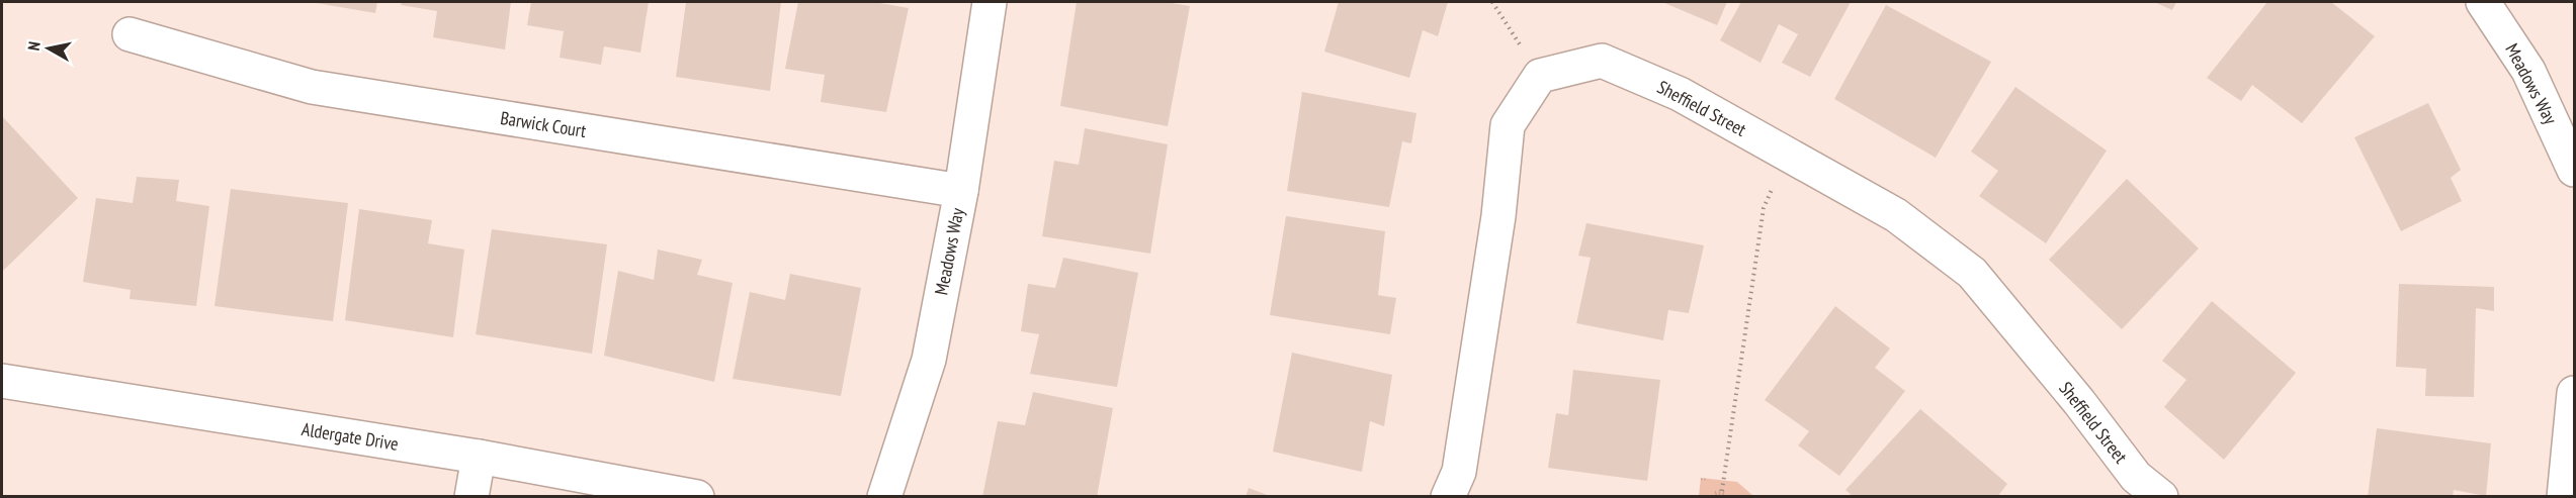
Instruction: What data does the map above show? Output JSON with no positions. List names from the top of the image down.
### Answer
{
  "streets": {
    "street": [
      "Meadows Way",
      "Sheffield Street",
      "Barwick Court",
      "Aldergate Drive"
    ]
  },
  "crossings": [
    ["Meadows Way", "Barwick Court"]
  ],
  "north": "left"
}
